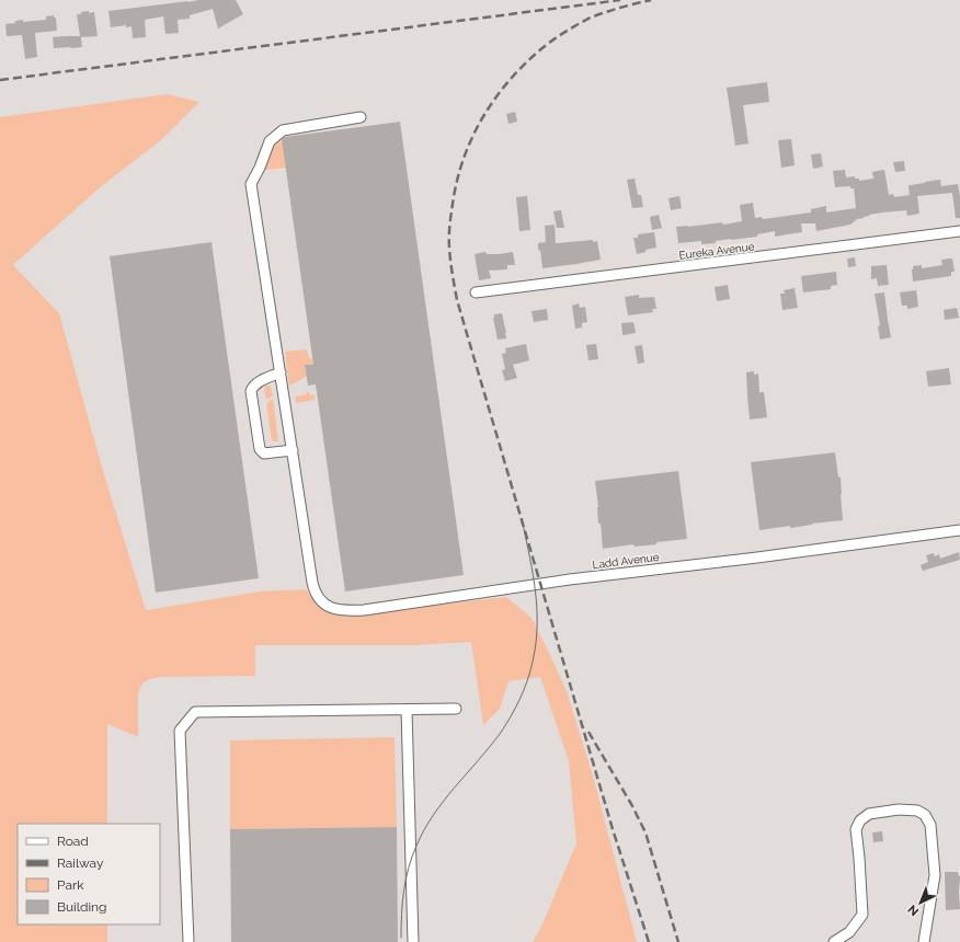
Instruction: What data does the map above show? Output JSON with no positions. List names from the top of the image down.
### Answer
{
  "streets": {
    "street": ["Eureka Avenue", "Ladd Avenue"]
  },
  "legend": [
    "Road",
    "Railway",
    "Park",
    "Building"
  ],
  "north": "bottom left"
}
